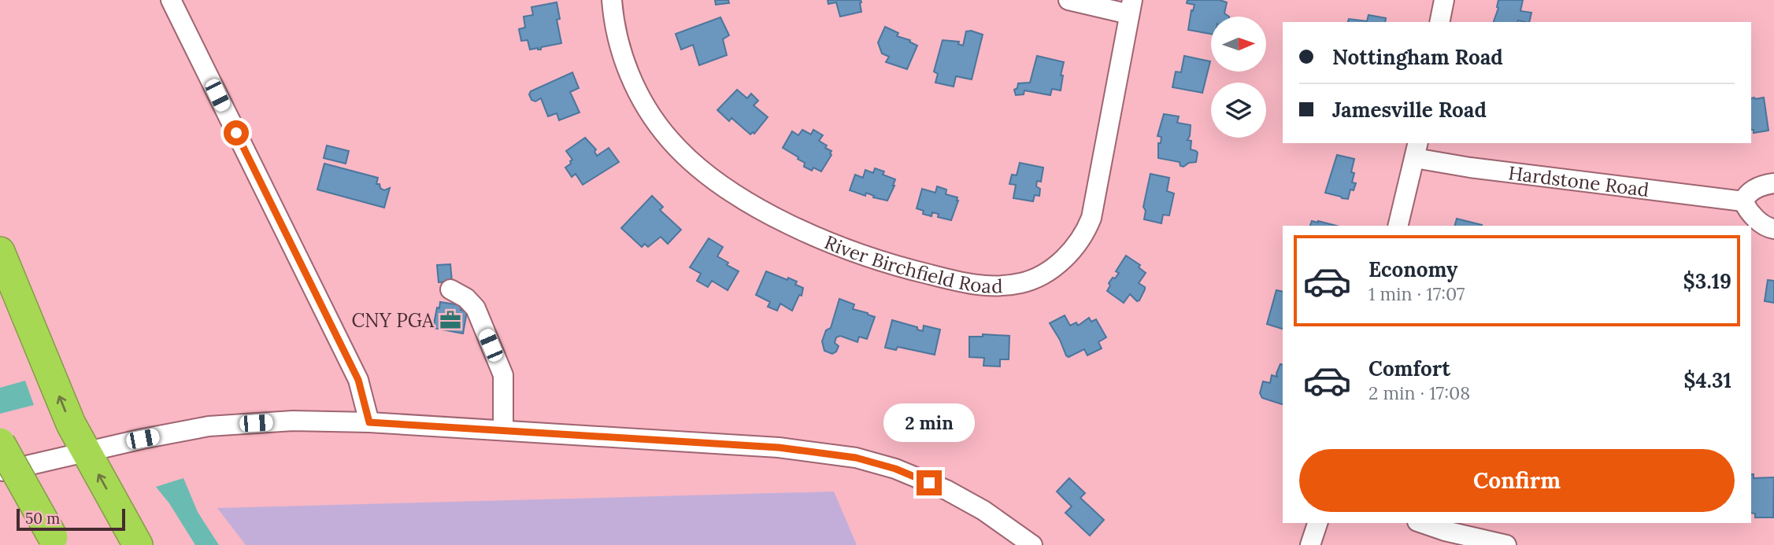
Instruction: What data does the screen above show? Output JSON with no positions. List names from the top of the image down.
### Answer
{
  "streets": {
    "street": ["Hardstone Road", "River Birchfield Road"]
  },
  "places": {
    "office": ["CNY PGA"]
  },
  "scale_bar": "50 m",
  "north": "right",
  "page": {
    "banner": ["Nottingham Road", "Jamesville Road"],
    "list": [
      {
        "name": "Economy",
        "note": "1 min · 17:07",
        "value": "$3.19"
      },
      {
        "name": "Comfort",
        "note": "2 min · 17:08",
        "value": "$4.31"
      }
    ],
    "bubble": "2 min",
    "buttons": "Confirm",
    "scale": "50 m"
  }
}
